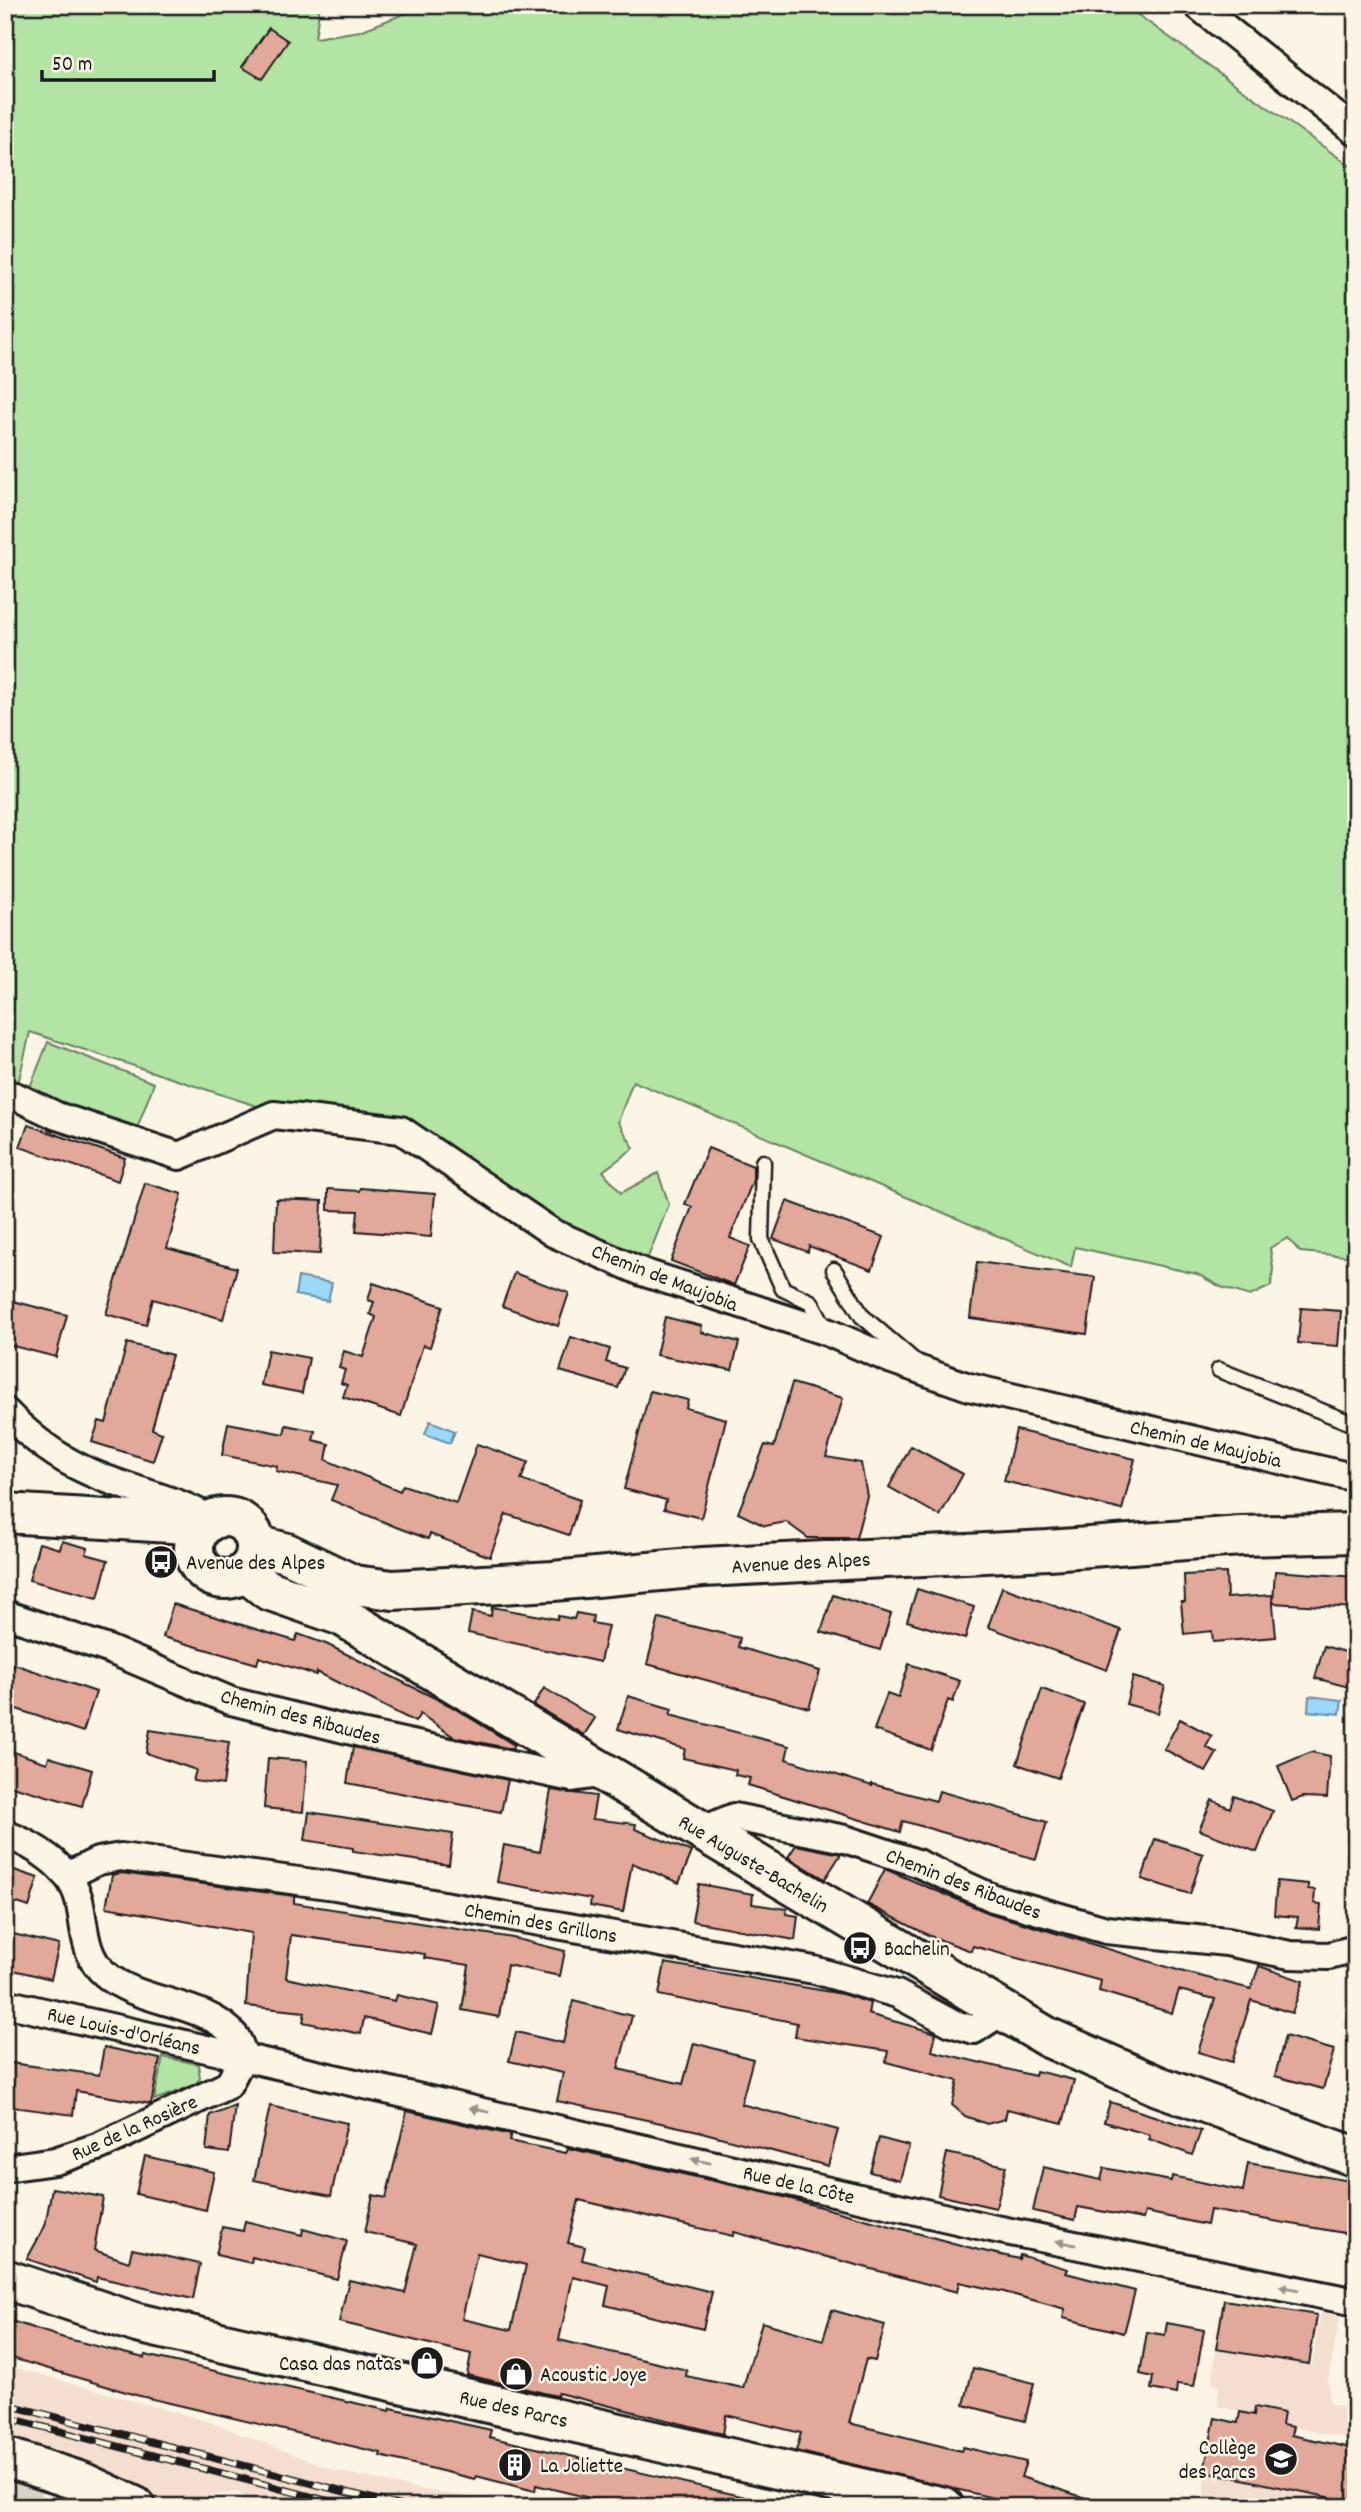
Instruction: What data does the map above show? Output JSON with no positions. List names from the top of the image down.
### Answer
{
  "streets": {
    "main road": ["Avenue des Alpes", "Rue Auguste-Bachelin", "Rue des Parcs"],
    "street": [
      "Chemin de Maujobia",
      "Chemin des Ribaudes",
      "Chemin des Grillons",
      "Rue Louis-d'Orléans",
      "Rue de la Rosière",
      "Rue de la Côte"
    ]
  },
  "crossings": [
    ["Avenue des Alpes", "Rue Auguste-Bachelin"],
    ["Chemin des Ribaudes", "Rue Auguste-Bachelin"],
    ["Rue Auguste-Bachelin", "Chemin des Grillons"],
    ["Rue Louis-d'Orléans", "Rue de la Rosière"],
    ["Rue Louis-d'Orléans", "Rue de la Côte"],
    ["Rue de la Rosière", "Rue de la Côte"]
  ],
  "one_way": ["Rue de la Côte"],
  "places": {
    "bus stop": ["Avenue des Alpes", "Bachelin"],
    "shop": ["Casa das natas", "Acoustic Joye"],
    "school or university": ["Collège des Parcs"],
    "building": ["La Joliette"]
  },
  "scale_bar": "50 m"
}
